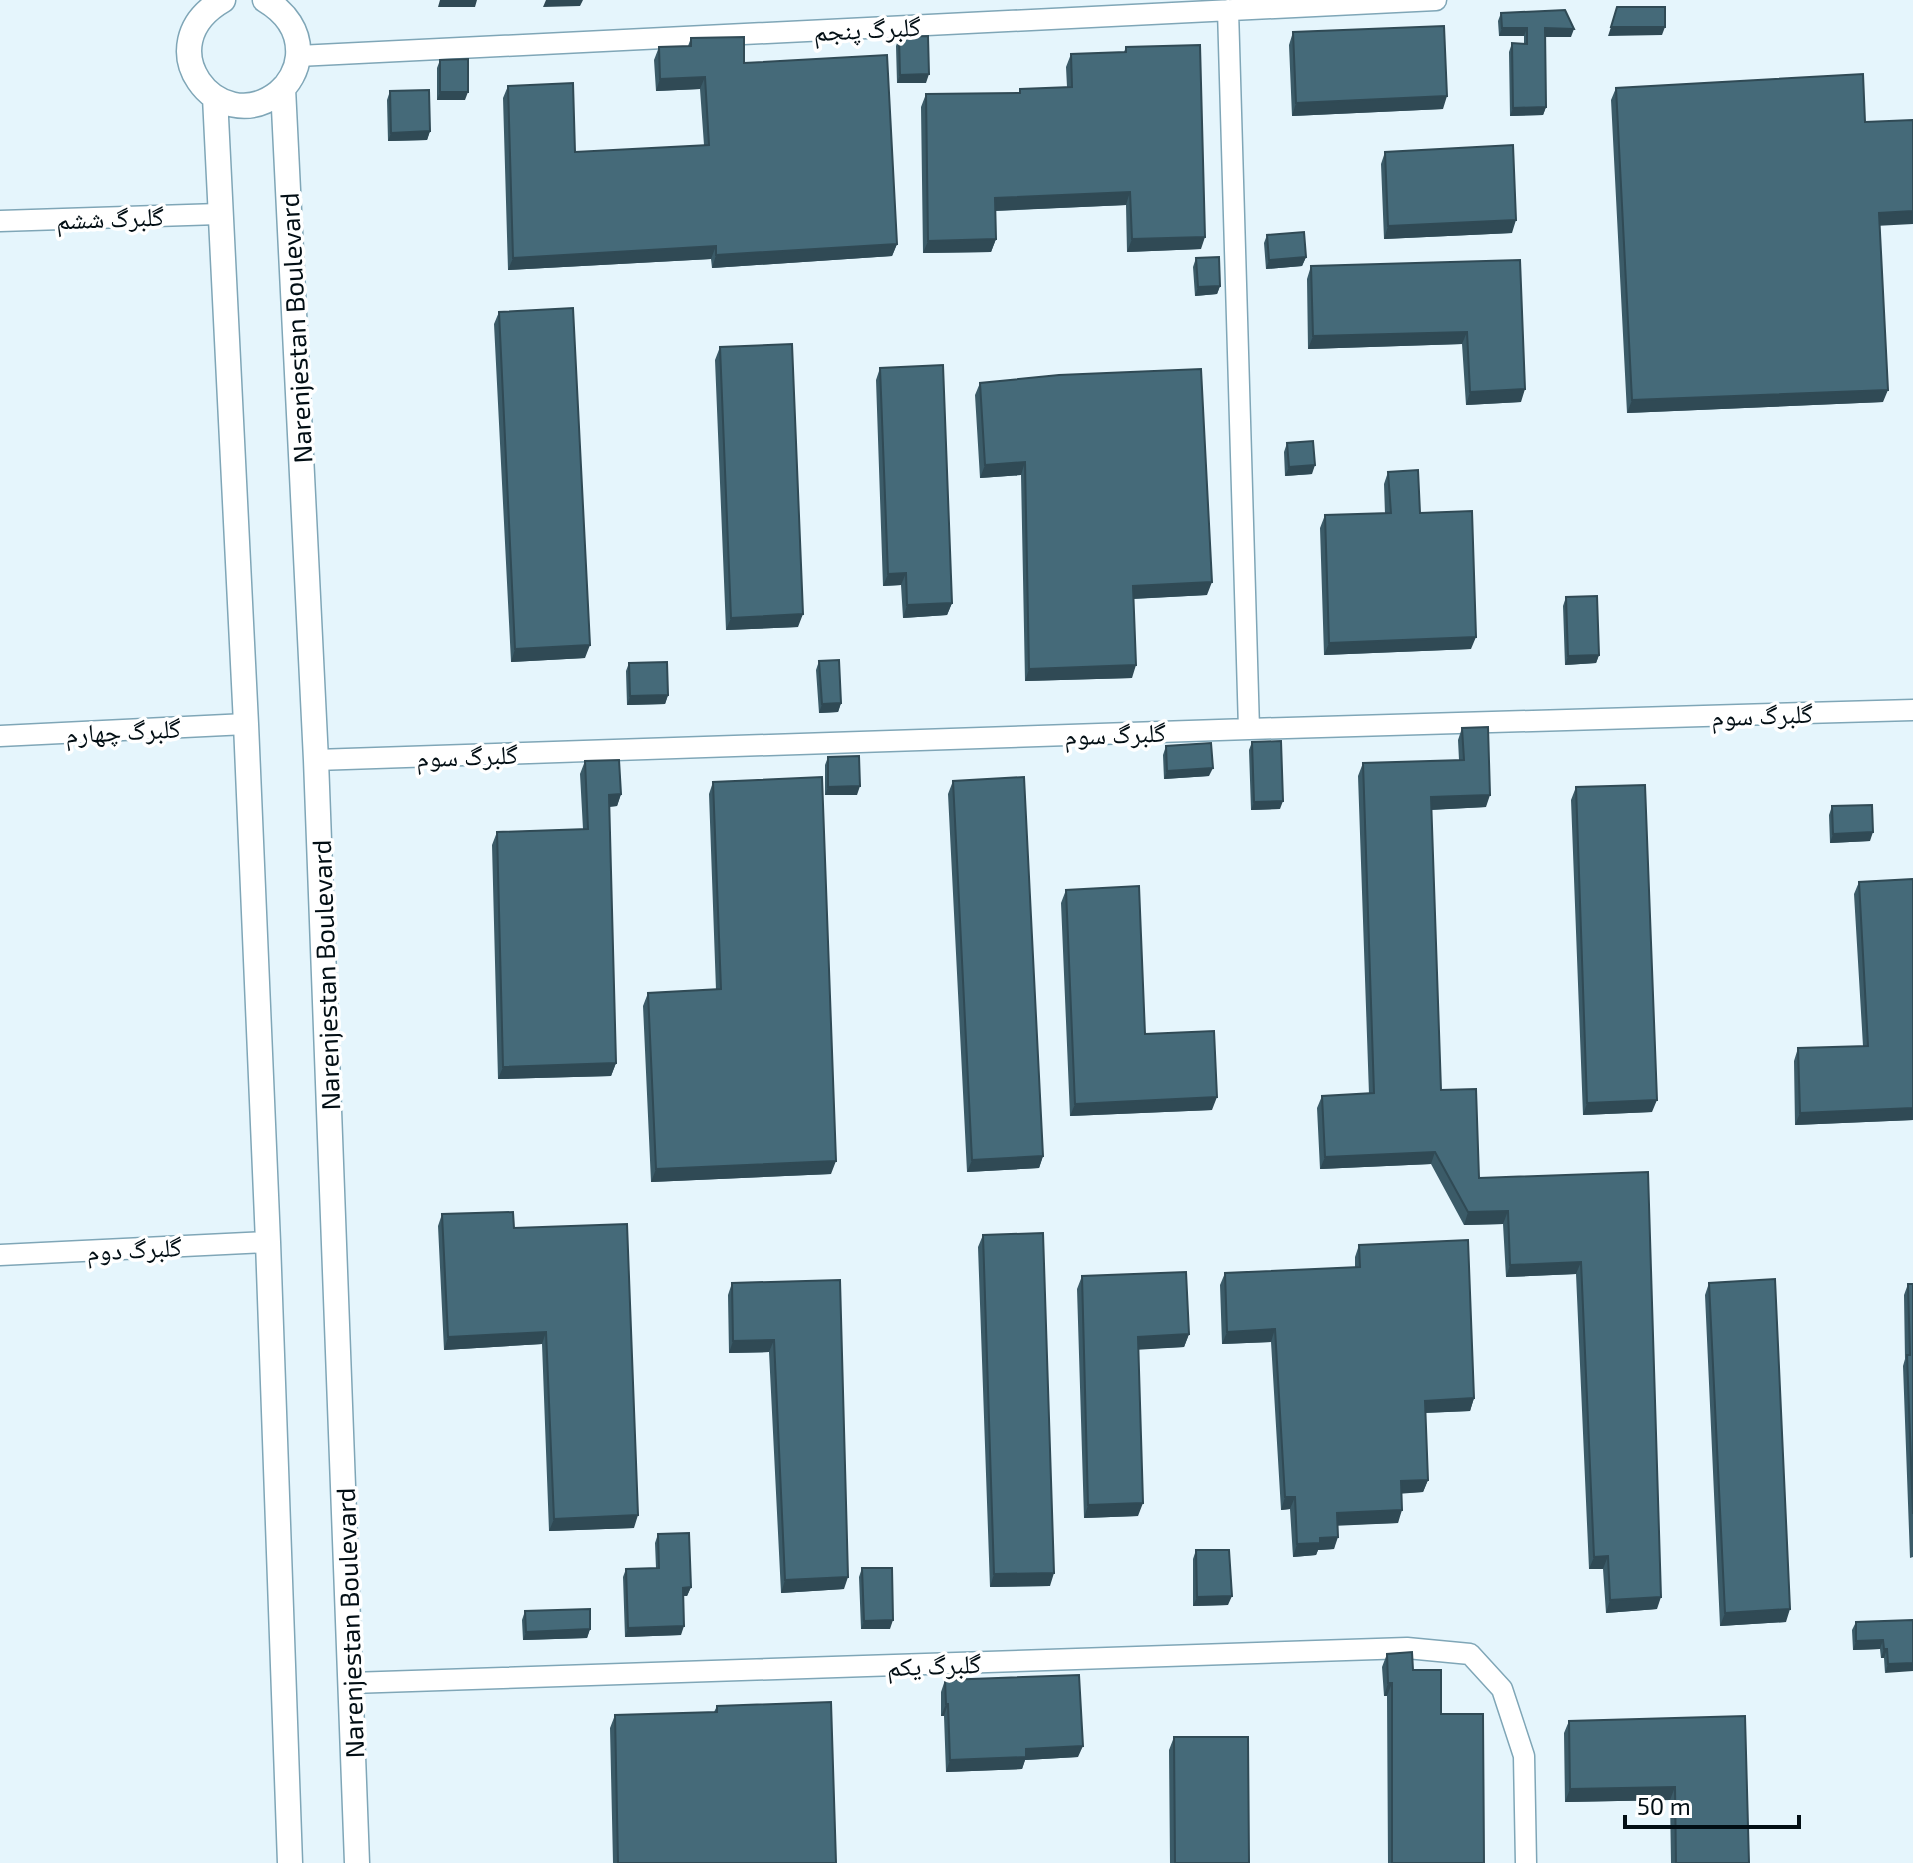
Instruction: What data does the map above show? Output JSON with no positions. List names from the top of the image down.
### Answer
{
  "streets": {
    "street": [
      "گلبرگ پنجم",
      "گلبرگ ششم",
      "Narenjestan Boulevard",
      "گلبرگ سوم",
      "گلبرگ چهارم",
      "گلبرگ دوم",
      "گلبرگ یکم"
    ]
  },
  "crossings": [
    ["گلبرگ پنجم", "Narenjestan Boulevard"],
    ["Narenjestan Boulevard", "گلبرگ سوم"],
    ["Narenjestan Boulevard", "گلبرگ یکم"]
  ],
  "scale_bar": "50 m"
}
